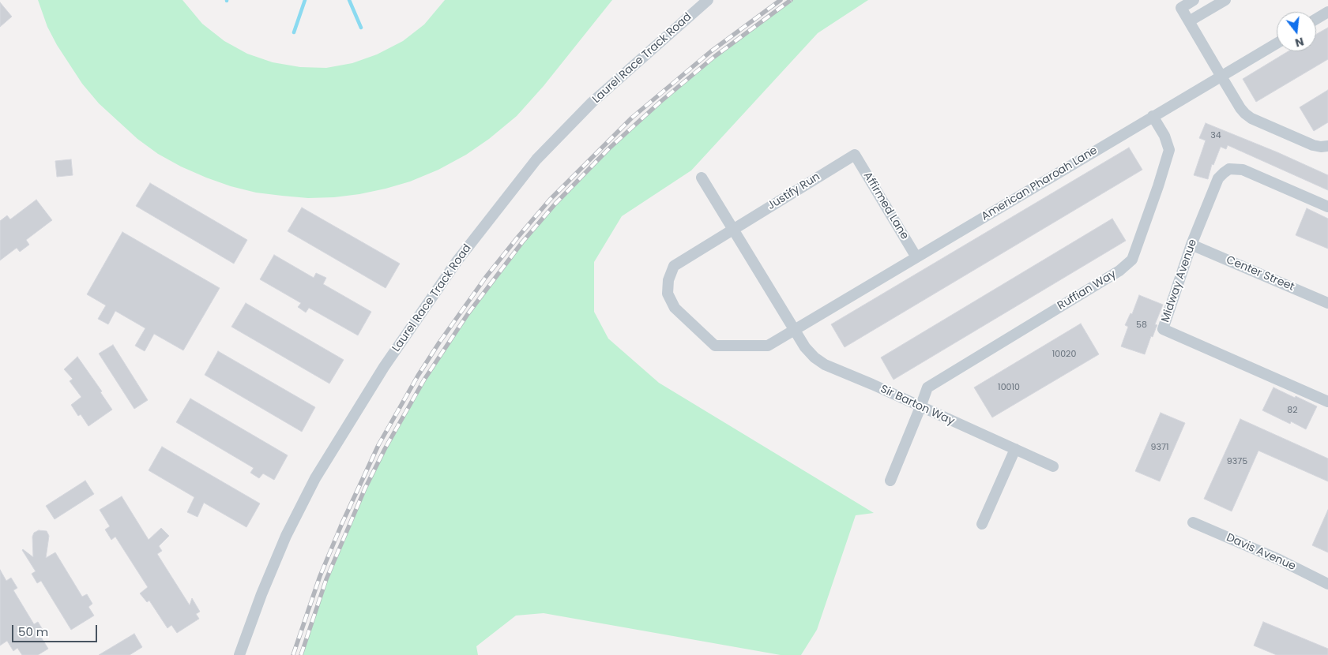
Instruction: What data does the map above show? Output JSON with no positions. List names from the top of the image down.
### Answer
{
  "streets": {
    "street": [
      "Laurel Race Track Road",
      "American Pharoah Lane",
      "Justify Run",
      "Affirmed Lane",
      "Center Street",
      "Midway Avenue",
      "Ruffian Way",
      "Sir Barton Way",
      "Davis Avenue"
    ]
  },
  "crossings": [
    ["American Pharoah Lane", "Justify Run"],
    ["American Pharoah Lane", "Affirmed Lane"],
    ["American Pharoah Lane", "Ruffian Way"],
    ["American Pharoah Lane", "Sir Barton Way"],
    ["Justify Run", "Affirmed Lane"],
    ["Justify Run", "Sir Barton Way"],
    ["Center Street", "Midway Avenue"],
    ["Ruffian Way", "Sir Barton Way"]
  ],
  "house_numbers": [
    "34",
    "58",
    "10020",
    "10010",
    "82",
    "9371",
    "9375"
  ],
  "scale_bar": "50 m",
  "north": "bottom"
}
